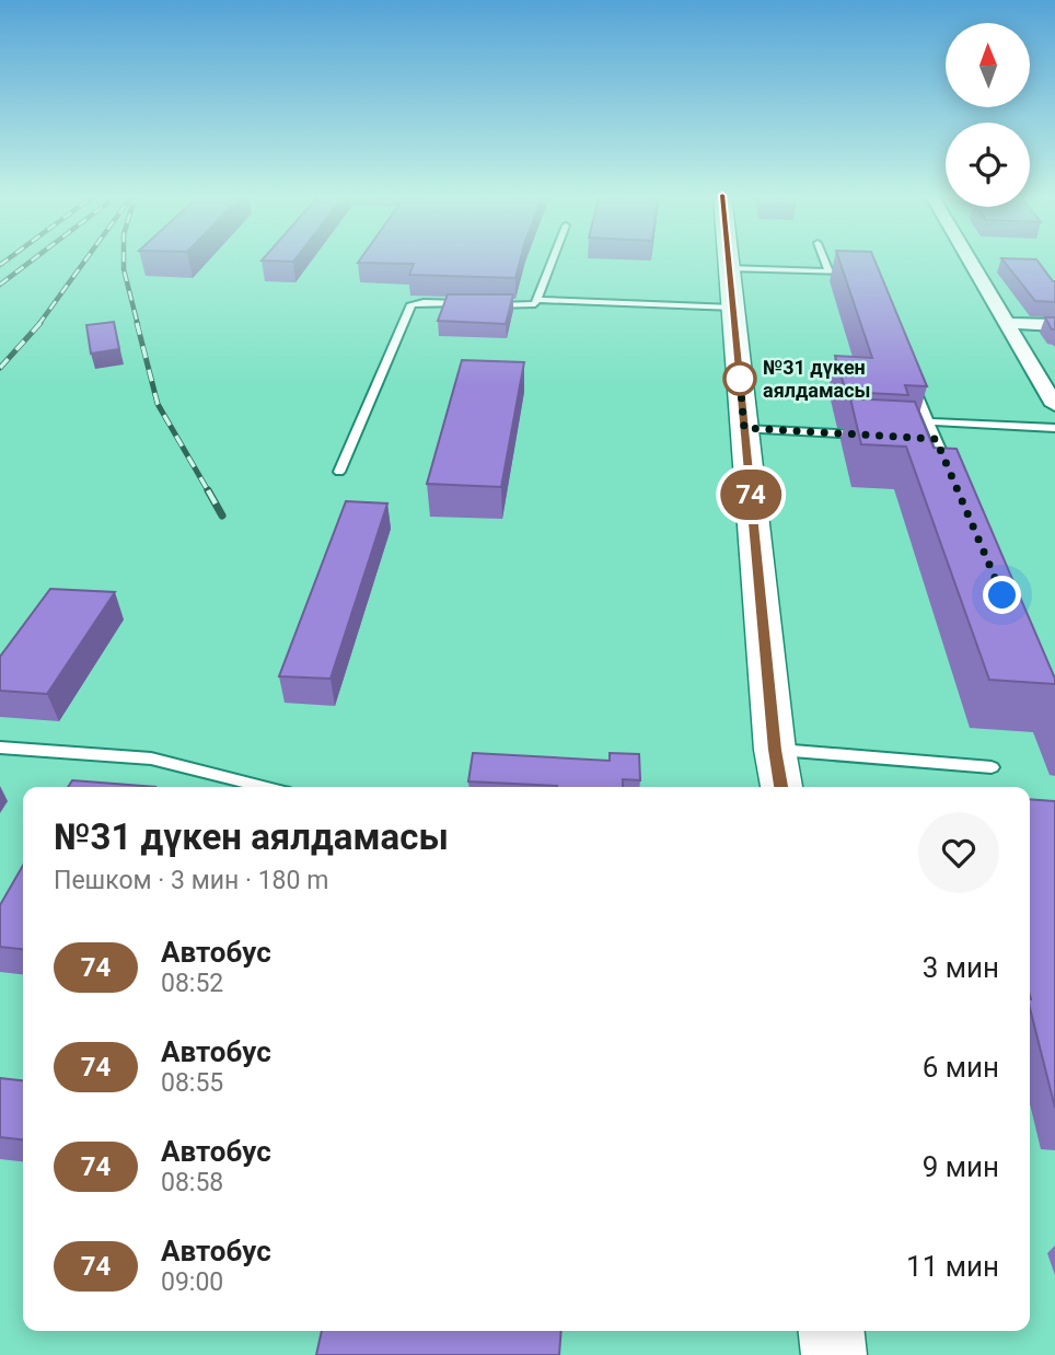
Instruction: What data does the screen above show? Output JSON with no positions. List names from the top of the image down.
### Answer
{
  "places": ["№31 дүкен аялдамасы"],
  "lines": ["bus line 74"],
  "north": "top",
  "page": {
    "on_map": "74",
    "heading": ["№31 дүкен аялдамасы", "Пешком · 3 мин · 180 m"],
    "list": [
      {
        "mark": "74",
        "name": "Автобус",
        "note": "08:52",
        "value": "3 мин"
      },
      {
        "mark": "74",
        "name": "Автобус",
        "note": "08:55",
        "value": "6 мин"
      },
      {
        "mark": "74",
        "name": "Автобус",
        "note": "08:58",
        "value": "9 мин"
      },
      {
        "mark": "74",
        "name": "Автобус",
        "note": "09:00",
        "value": "11 мин"
      }
    ]
  }
}
